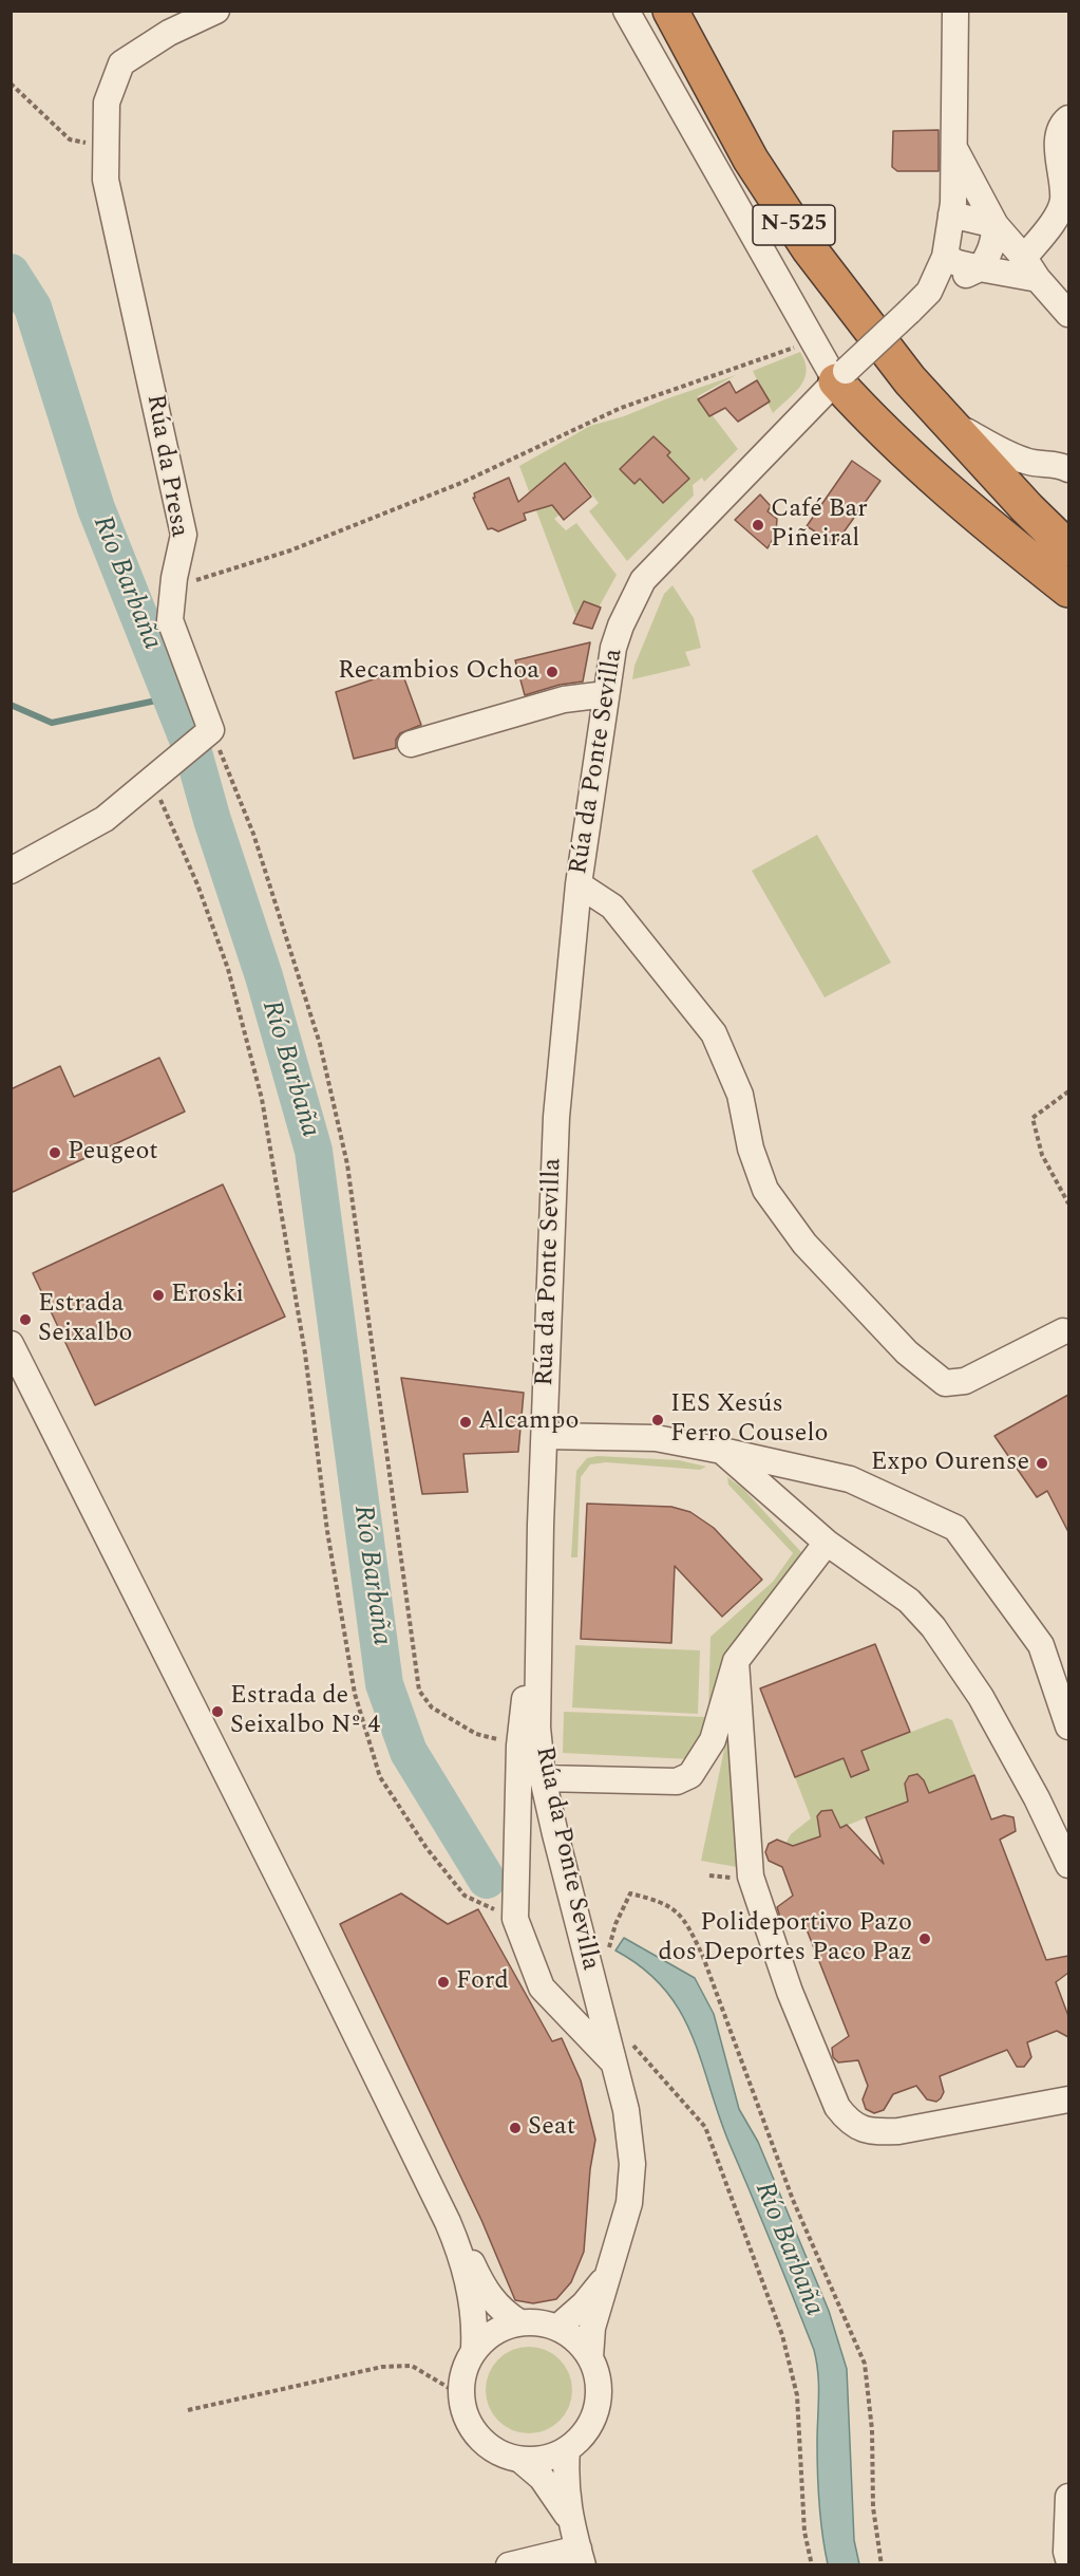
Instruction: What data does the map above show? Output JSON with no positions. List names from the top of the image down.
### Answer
{
  "streets": {
    "highway": ["N-525"],
    "street": ["Rúa da Presa", "Rúa da Ponte Sevilla"]
  },
  "water": ["Río Barbaña"],
  "places": [
    "Café Bar Piñeiral",
    "Recambios Ochoa",
    "Peugeot",
    "Eroski",
    "Estrada Seixalbo",
    "IES Xesús Ferro Couselo",
    "Alcampo",
    "Expo Ourense",
    "Estrada de Seixalbo Nº 4",
    "Polideportivo Pazo dos Deportes Paco Paz",
    "Ford",
    "Seat"
  ]
}
